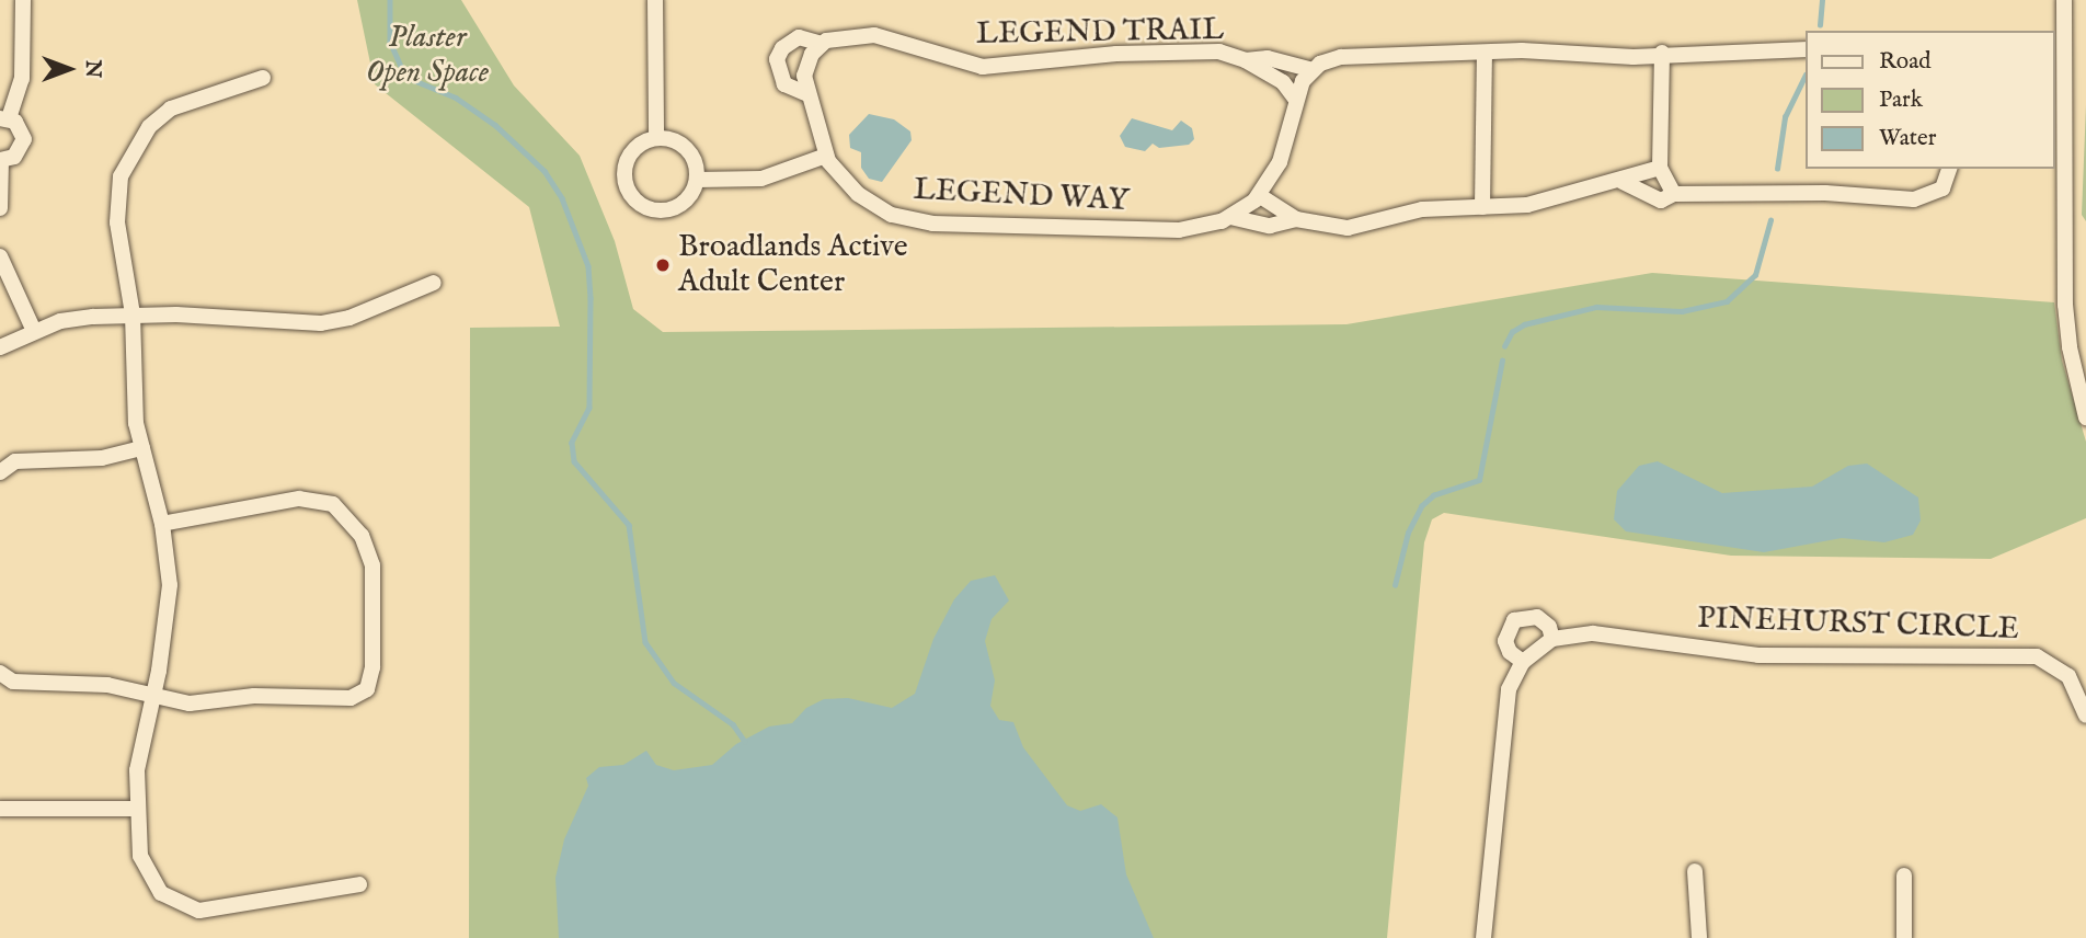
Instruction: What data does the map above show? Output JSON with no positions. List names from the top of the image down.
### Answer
{
  "streets": {
    "street": ["LEGEND TRAIL", "LEGEND WAY", "PINEHURST CIRCLE"]
  },
  "crossings": [
    ["LEGEND TRAIL", "LEGEND WAY"]
  ],
  "parks": ["Plaster Open Space"],
  "places": ["Broadlands Active Adult Center"],
  "legend": ["Road", "Park", "Water"],
  "north": "right"
}
